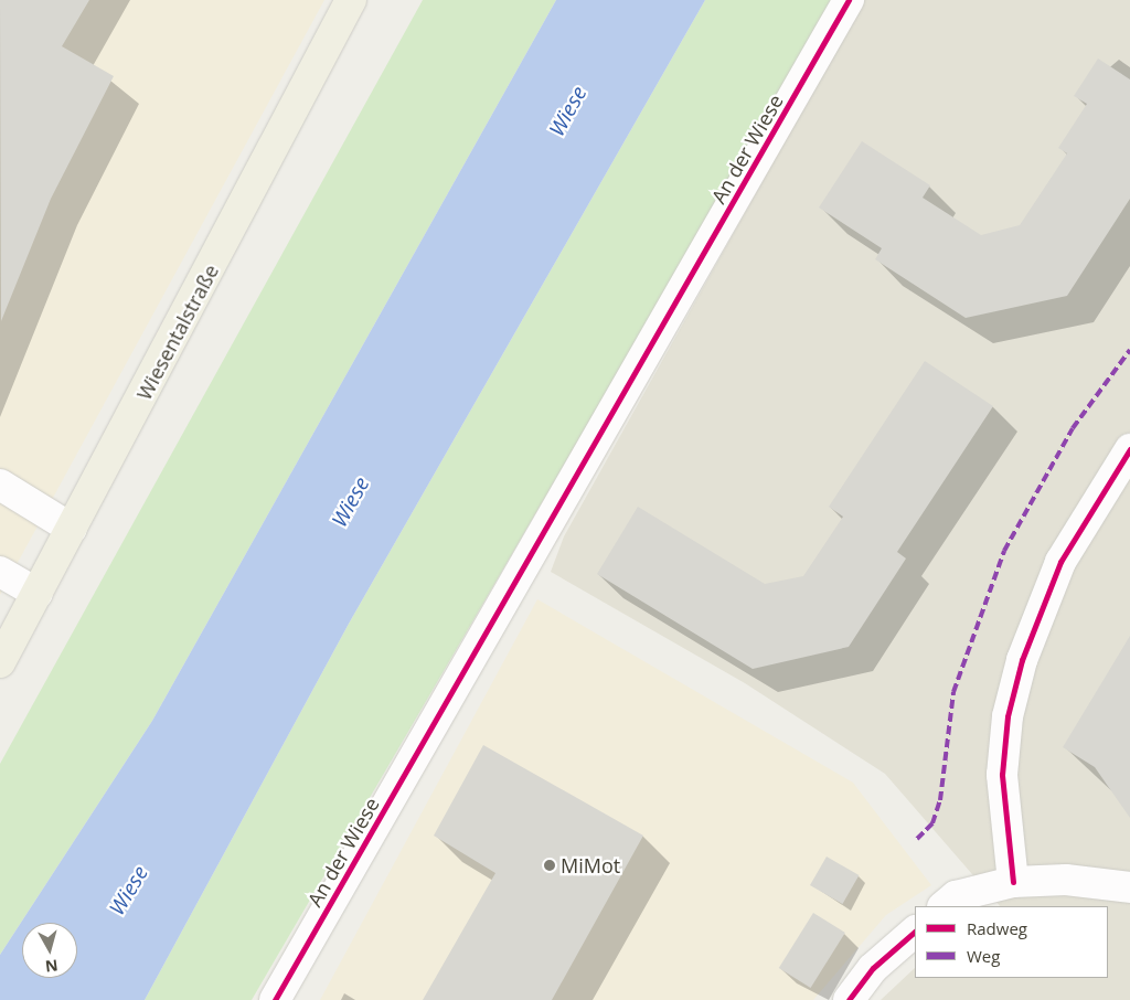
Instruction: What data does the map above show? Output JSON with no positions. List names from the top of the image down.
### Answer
{
  "streets": {
    "main road": ["Wiesentalstraße"],
    "street": ["An der Wiese"]
  },
  "water": ["Wiese"],
  "places": ["MiMot"],
  "legend": ["Radweg", "Weg"],
  "north": "bottom"
}
